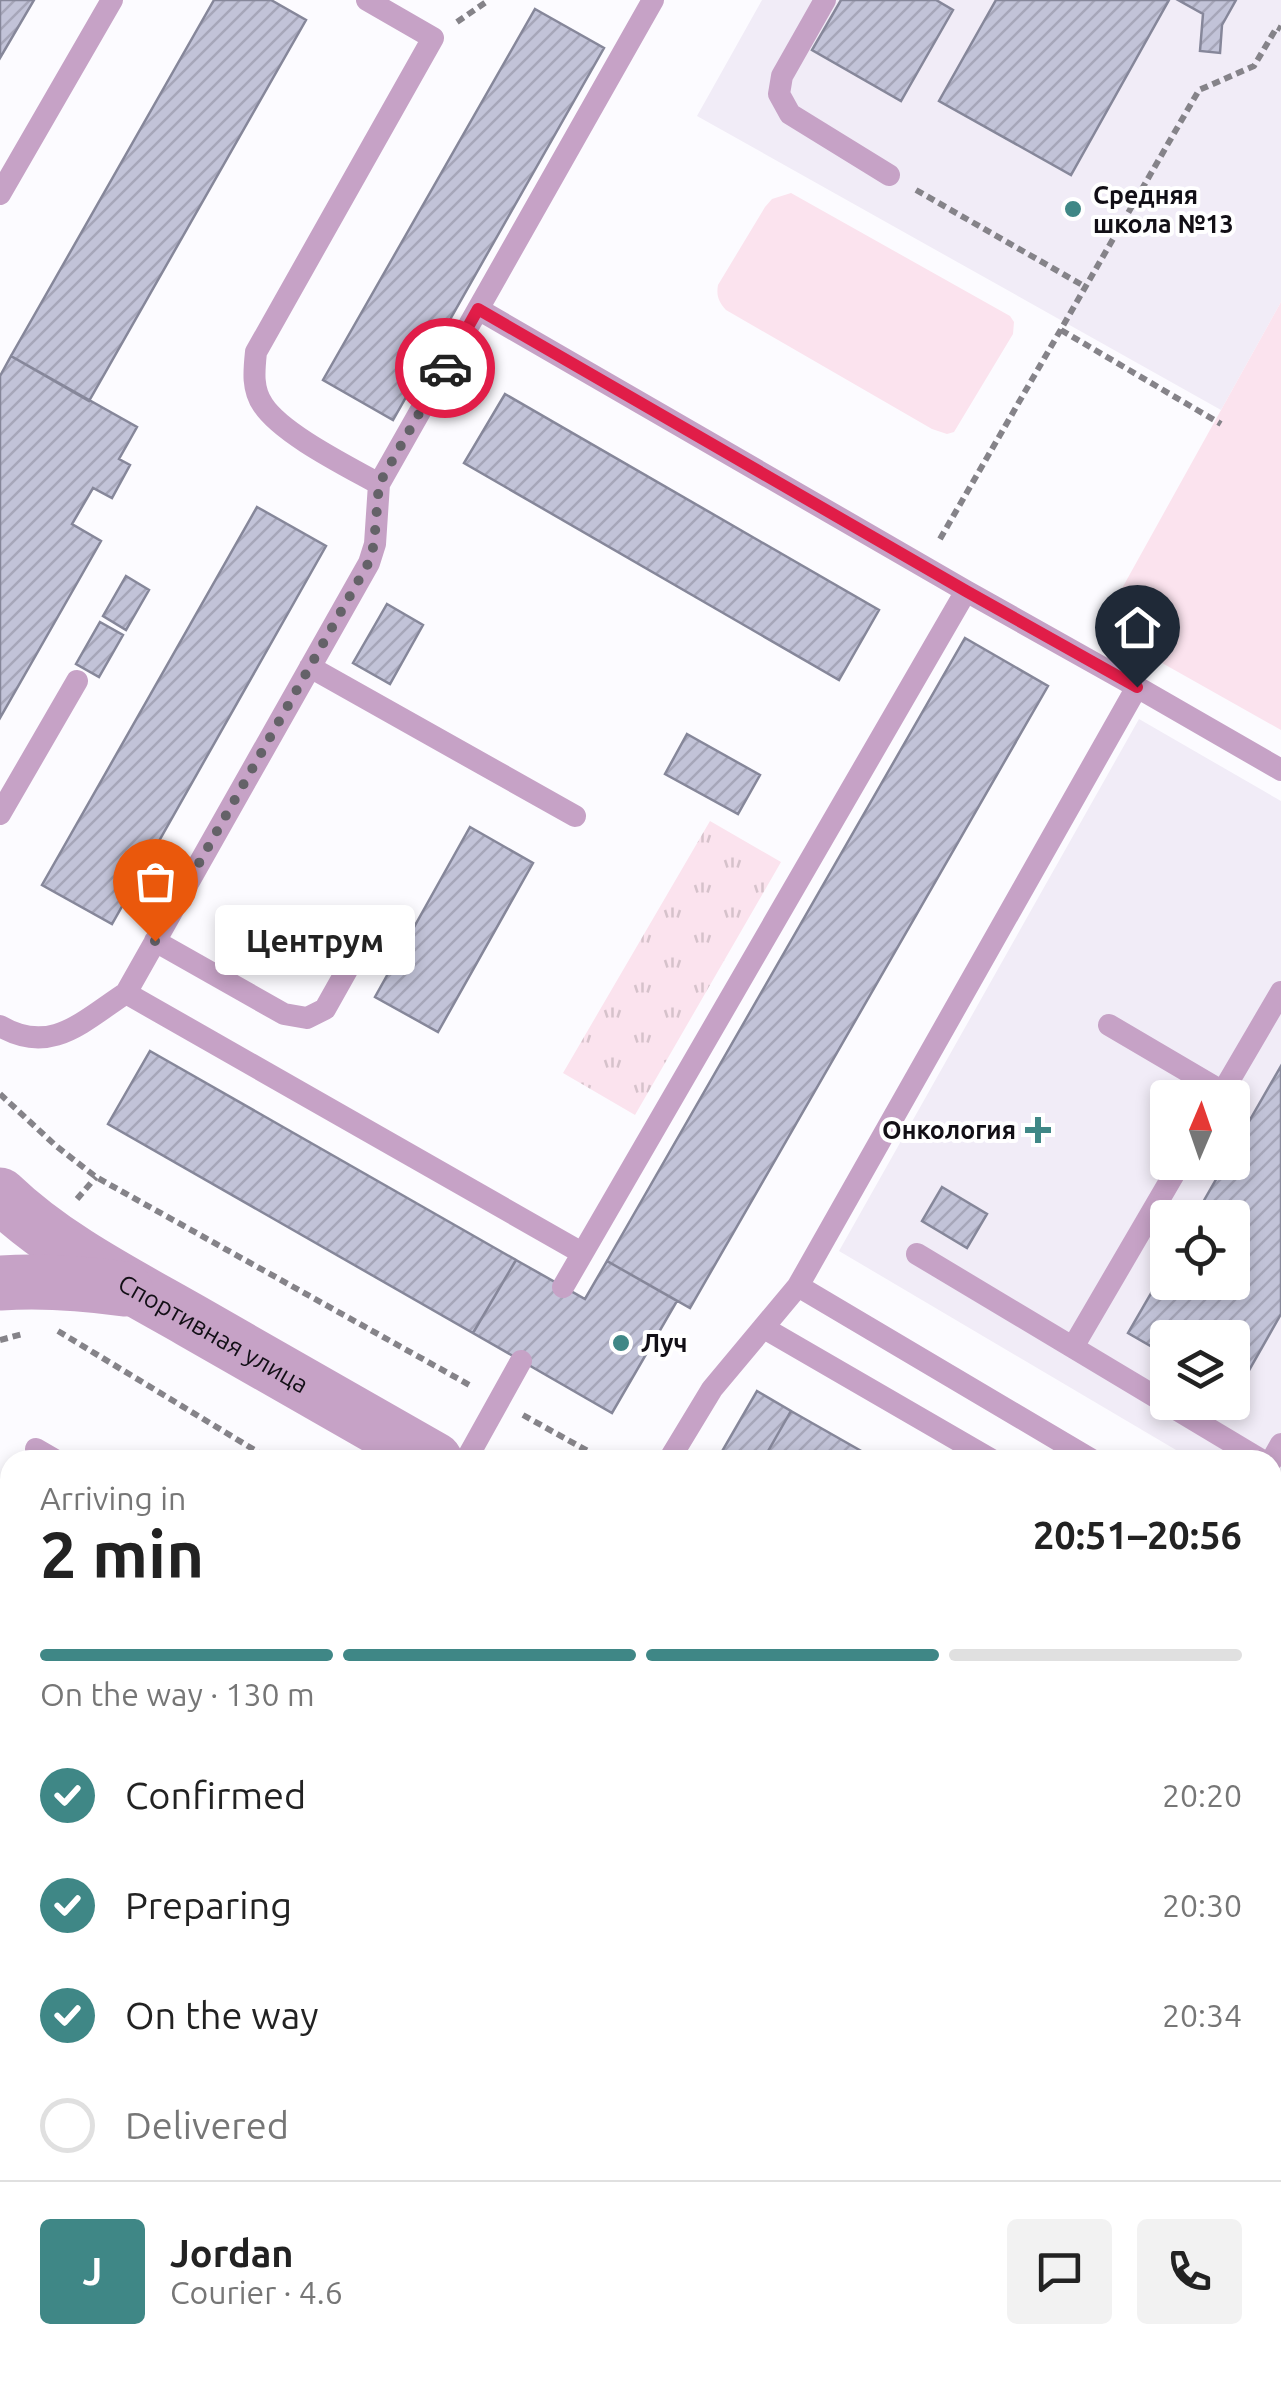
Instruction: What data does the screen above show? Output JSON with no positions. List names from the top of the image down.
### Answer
{
  "streets": {
    "street": ["Спортивная улица"]
  },
  "places": {
    "other": ["Средняя школа №13", "Центрум", "Луч"],
    "health": ["Онкология"]
  },
  "north": "top",
  "page": {
    "bubble": "Центрум",
    "heading": ["2 min", "Arriving in", "20:51–20:56"],
    "panel": ["Jordan", "Courier · 4.6"],
    "bar": "On the way · 130 m",
    "list": [
      ["Confirmed", "20:20"],
      ["Preparing", "20:30"],
      ["On the way", "20:34"],
      "Delivered"
    ],
    "round": "J"
  }
}
